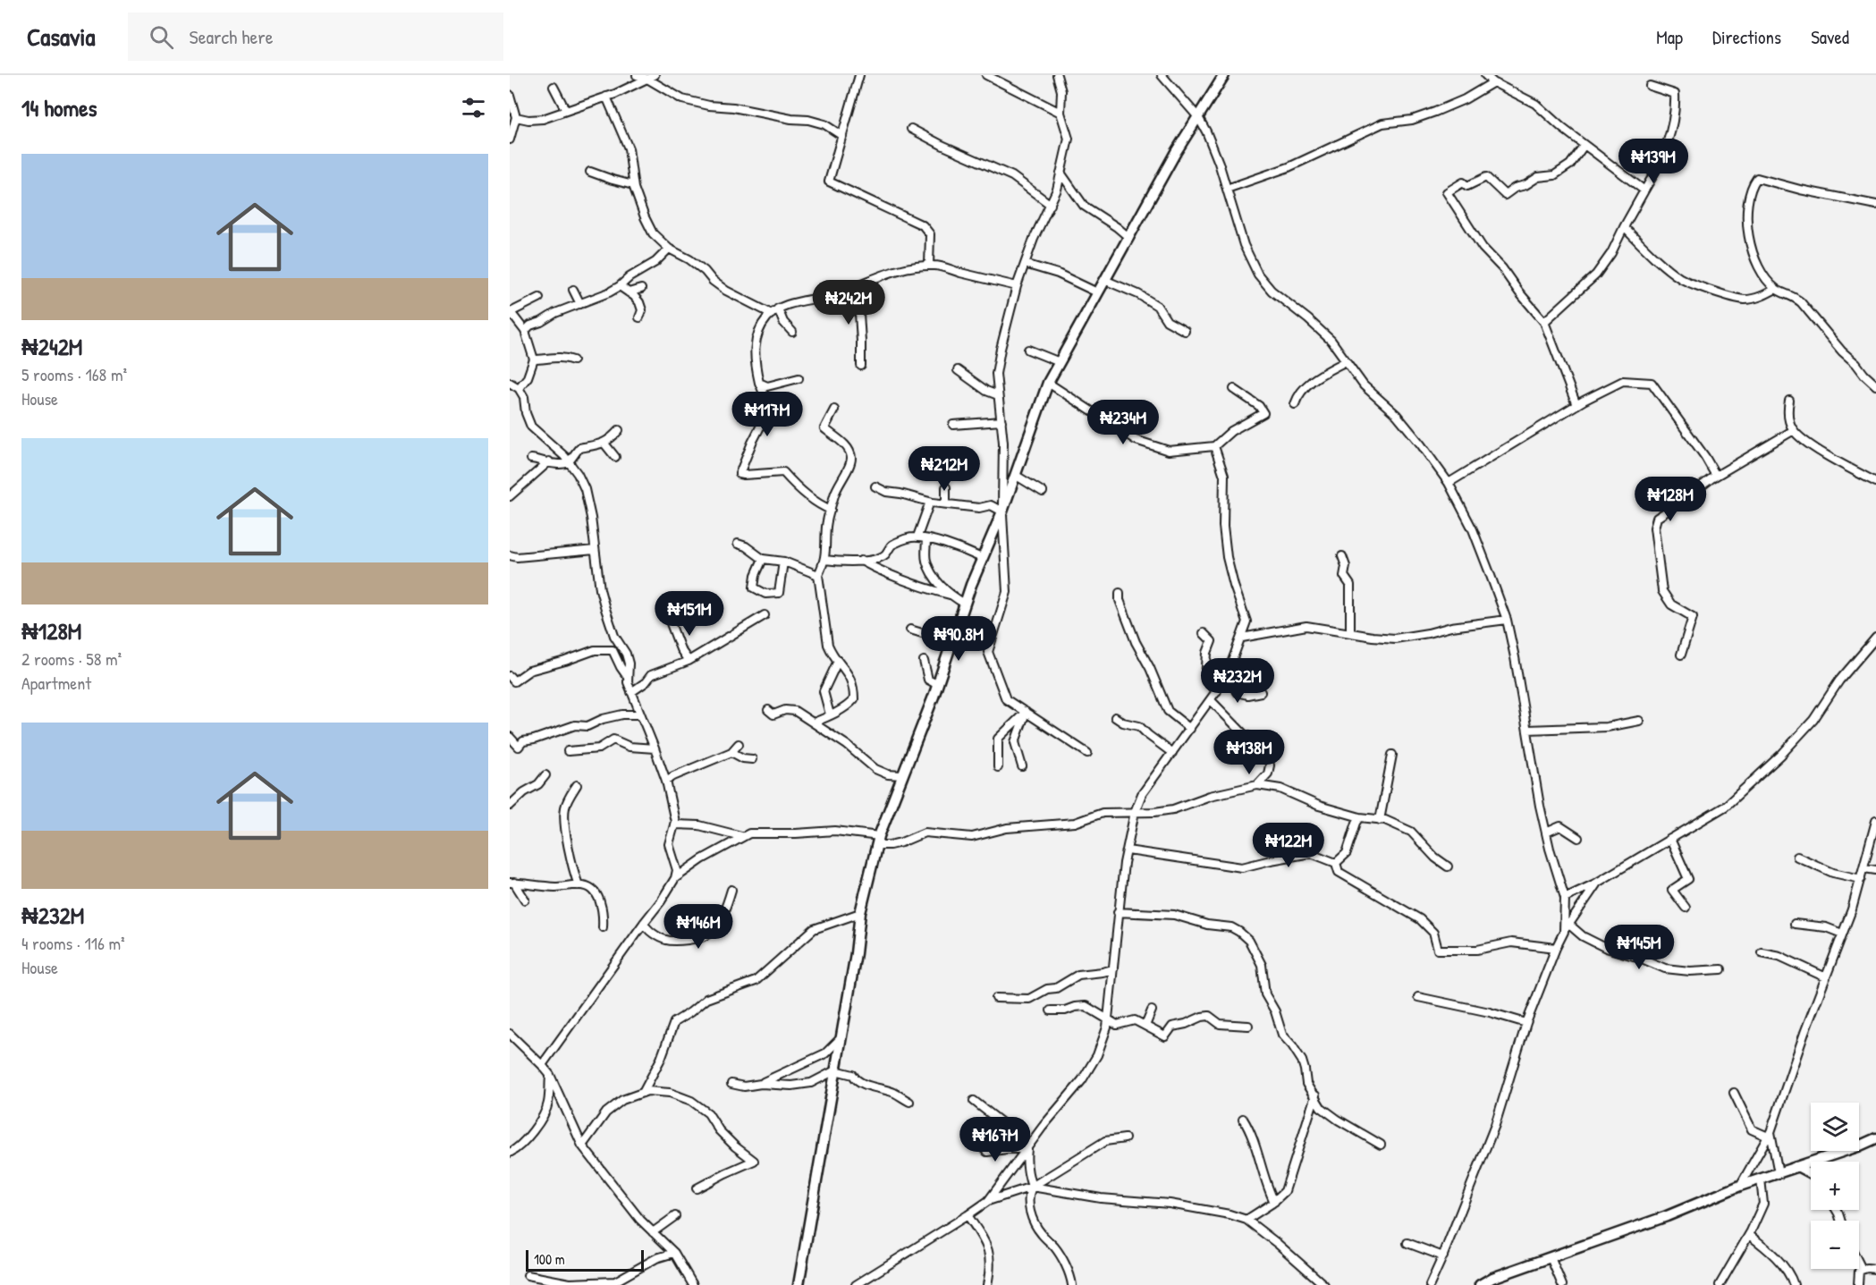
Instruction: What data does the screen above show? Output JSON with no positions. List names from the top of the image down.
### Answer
{
  "scale_bar": "100 m",
  "page": {
    "header": "Casavia",
    "search": "Search here",
    "nav": ["Map", "Directions", "Saved"],
    "heading": "14 homes",
    "price": [
      "₦139M",
      "₦242M",
      "₦117M",
      "₦234M",
      "₦212M",
      "₦128M",
      "₦151M",
      "₦90.8M",
      "₦232M",
      "₦138M",
      "₦122M",
      "₦146M",
      "₦145M",
      "₦167M"
    ],
    "list": [
      {
        "name": "₦242M",
        "note": "5 rooms · 168 m² · House"
      },
      {
        "name": "₦128M",
        "note": "2 rooms · 58 m² · Apartment"
      },
      {
        "name": "₦232M",
        "note": "4 rooms · 116 m² · House"
      }
    ],
    "map_buttons": ["+", "−"],
    "scale": "100 m"
  }
}
